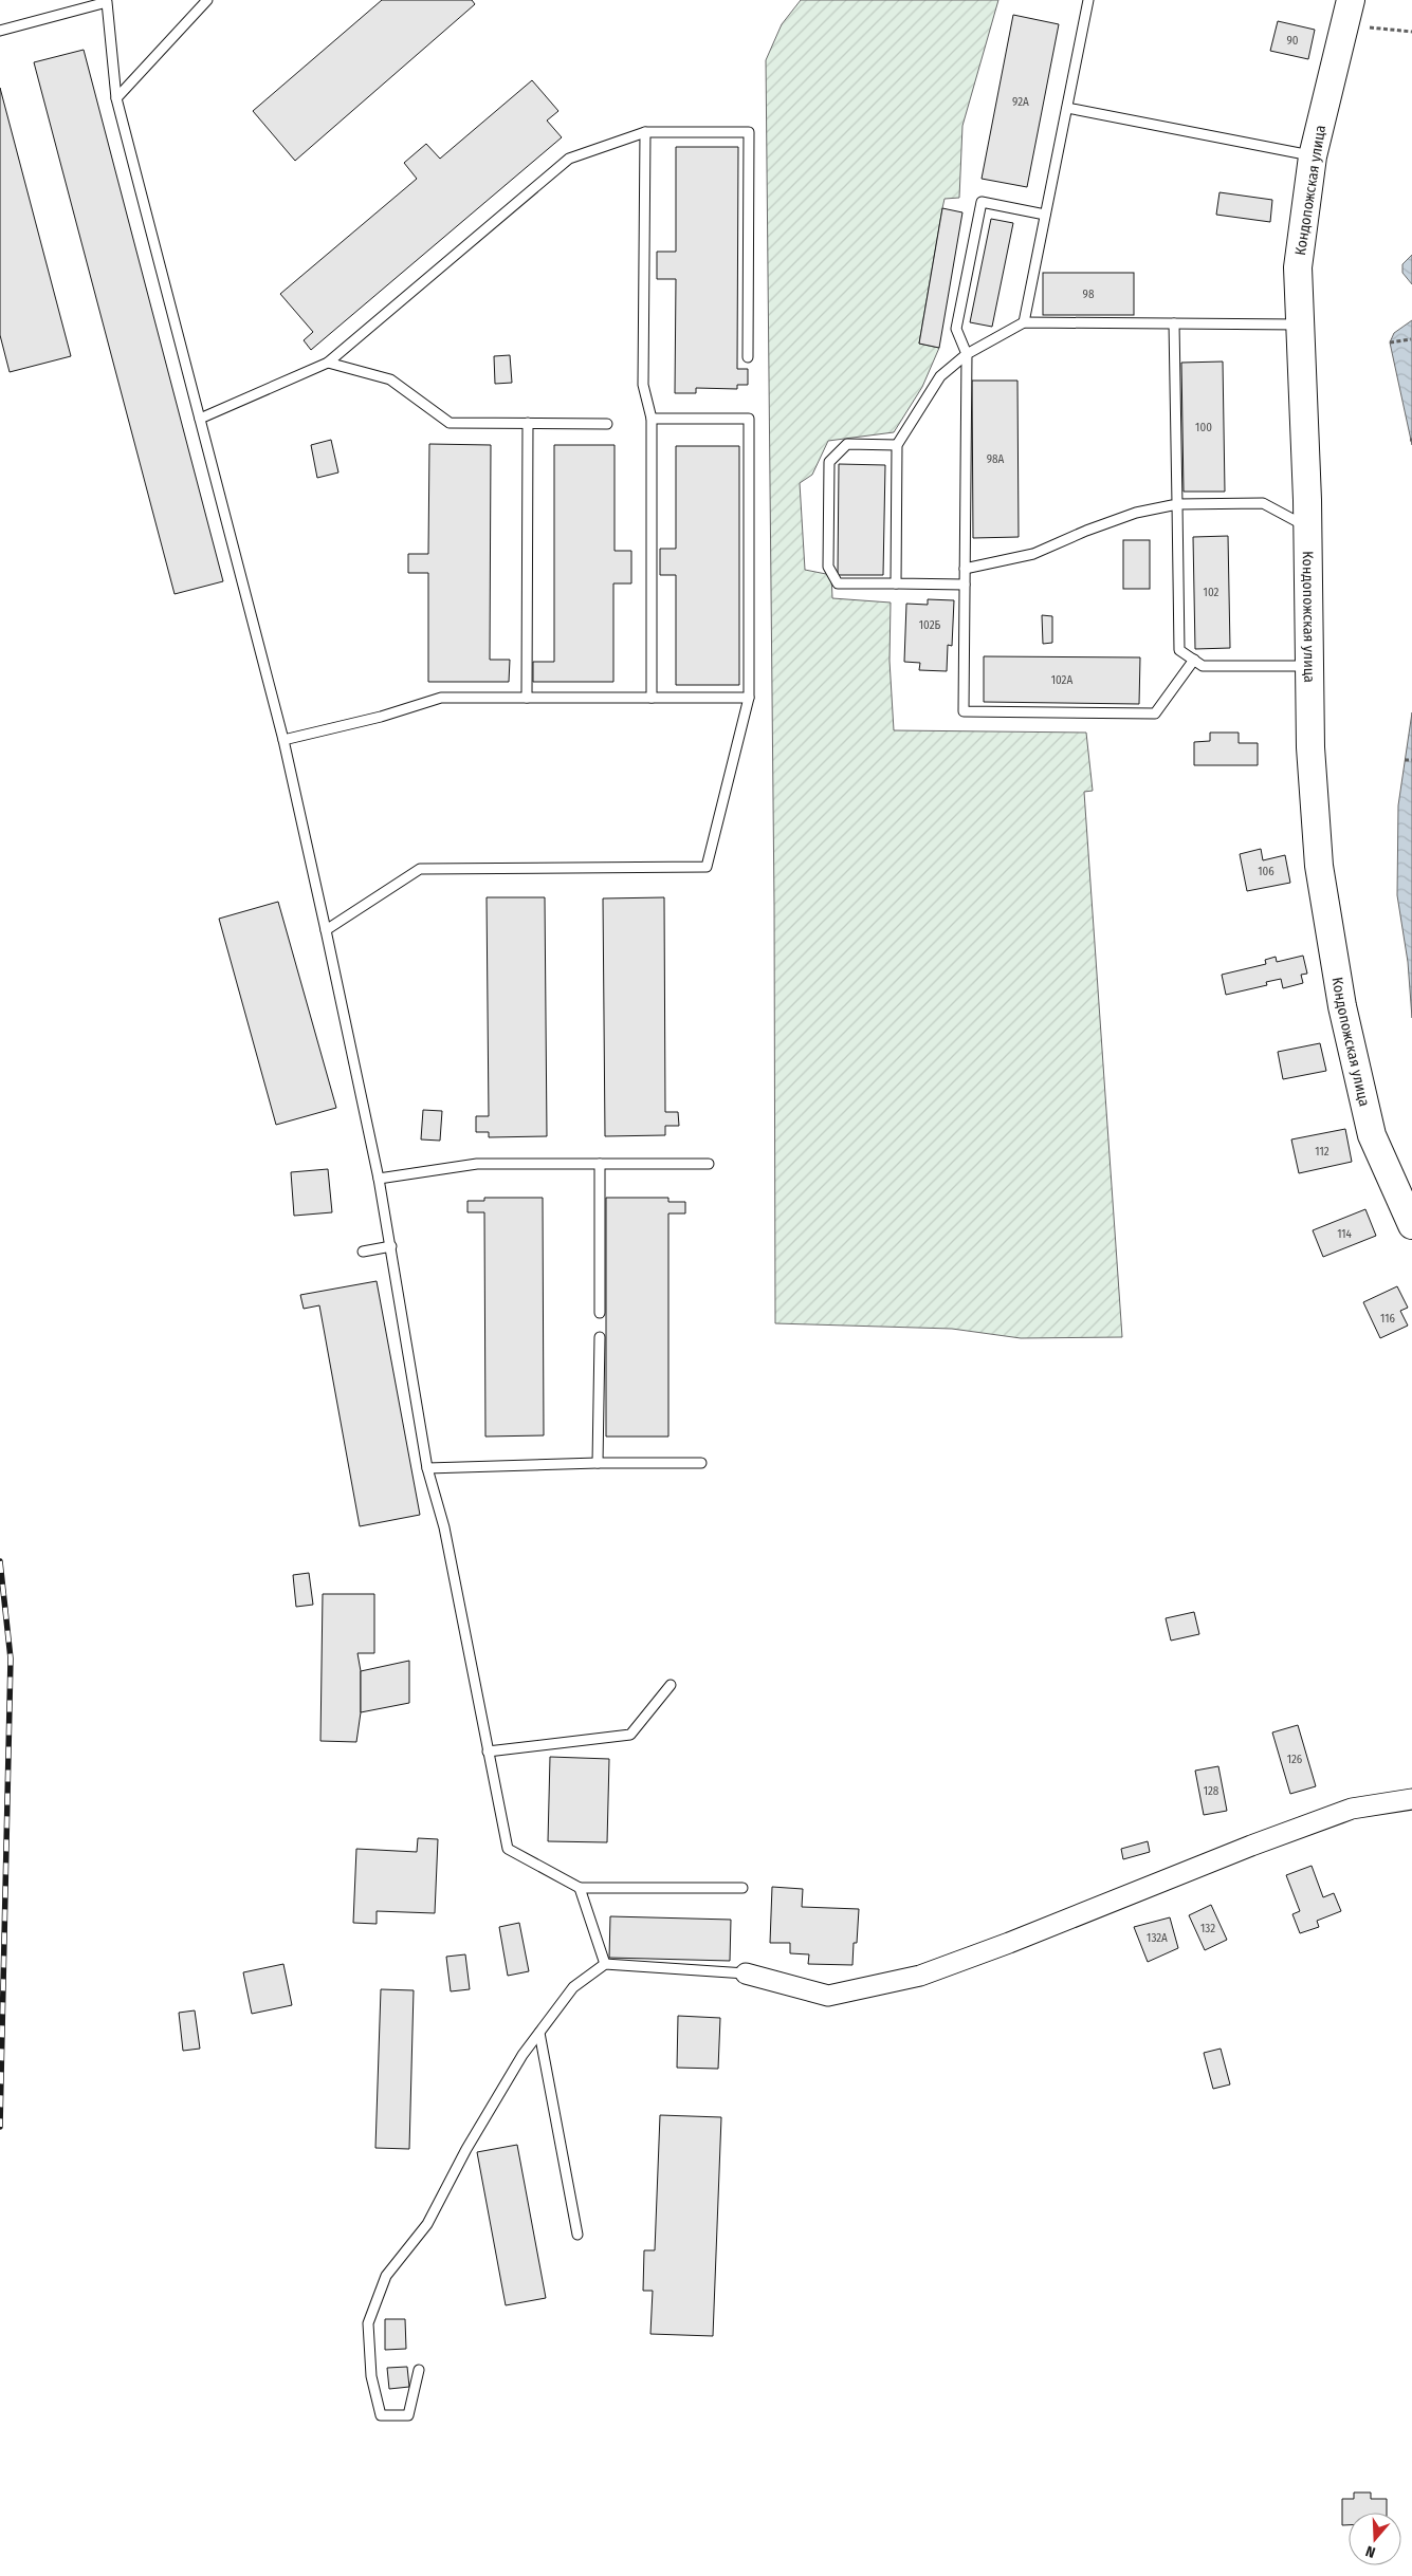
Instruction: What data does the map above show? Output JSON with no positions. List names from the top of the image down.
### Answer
{
  "streets": {
    "street": ["Кондопожская улица"]
  },
  "house_numbers": [
    "90",
    "92А",
    "98",
    "100",
    "98А",
    "102",
    "102Б",
    "102А",
    "106",
    "112",
    "114",
    "116",
    "126",
    "128",
    "132",
    "132А"
  ],
  "north": "bottom"
}
